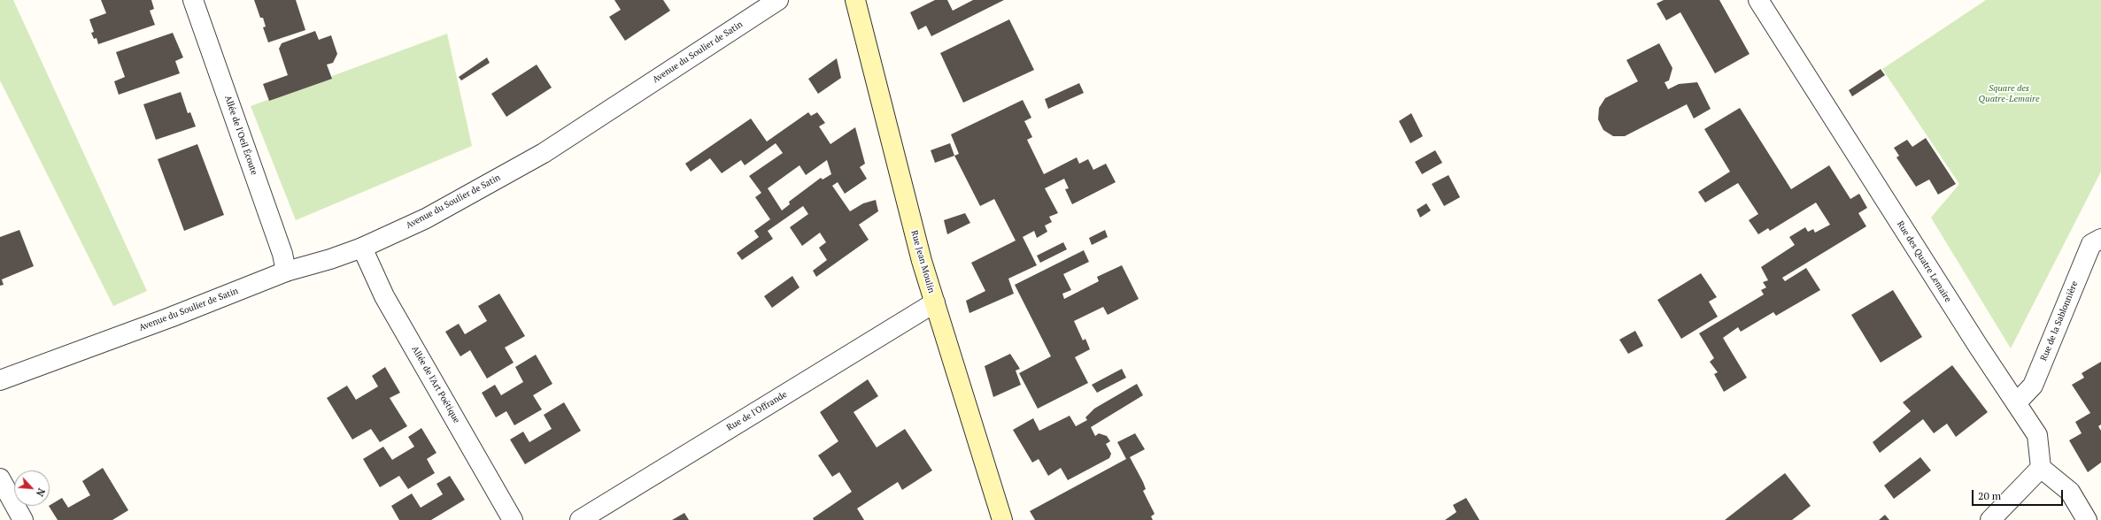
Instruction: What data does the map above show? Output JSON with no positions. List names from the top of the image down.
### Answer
{
  "streets": {
    "main road": ["Rue Jean Moulin"],
    "street": [
      "Avenue du Soulier de Satin",
      "Allée de l'Oeil Écoute",
      "Rue des Quatre Lemaire",
      "Rue de la Sablonnière",
      "Allée de l'Art Poétique",
      "Rue de l'Offrande"
    ]
  },
  "crossings": [
    ["Avenue du Soulier de Satin", "Allée de l'Oeil Écoute"],
    ["Avenue du Soulier de Satin", "Allée de l'Art Poétique"],
    ["Rue Jean Moulin", "Rue de l'Offrande"],
    ["Rue des Quatre Lemaire", "Rue de la Sablonnière"]
  ],
  "parks": ["Square des Quatre-Lemaire"],
  "scale_bar": "20 m",
  "north": "bottom right"
}
